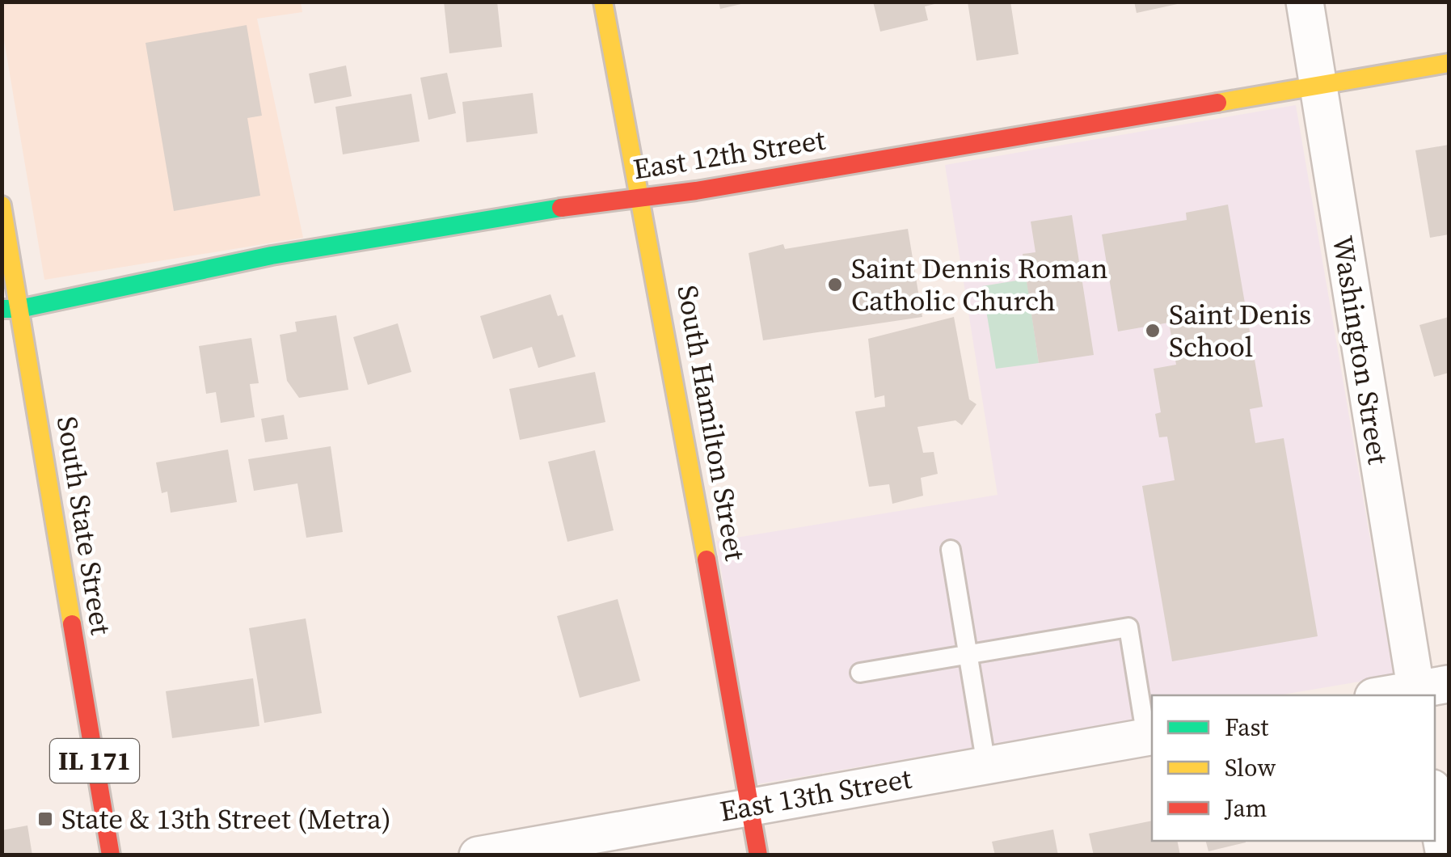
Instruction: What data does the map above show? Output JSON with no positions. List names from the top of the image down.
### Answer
{
  "streets": {
    "street": [
      "East 12th Street",
      "Washington Street",
      "South Hamilton Street",
      "South State Street",
      "IL 171",
      "East 13th Street"
    ]
  },
  "crossings": [
    ["East 12th Street", "Washington Street"],
    ["East 12th Street", "South Hamilton Street"],
    ["East 12th Street", "South State Street"],
    ["South Hamilton Street", "East 13th Street"]
  ],
  "places": {
    "other": ["Saint Dennis Roman Catholic Church", "Saint Denis School"],
    "transit": ["State & 13th Street (Metra)"]
  },
  "legend": ["Fast", "Slow", "Jam"]
}
